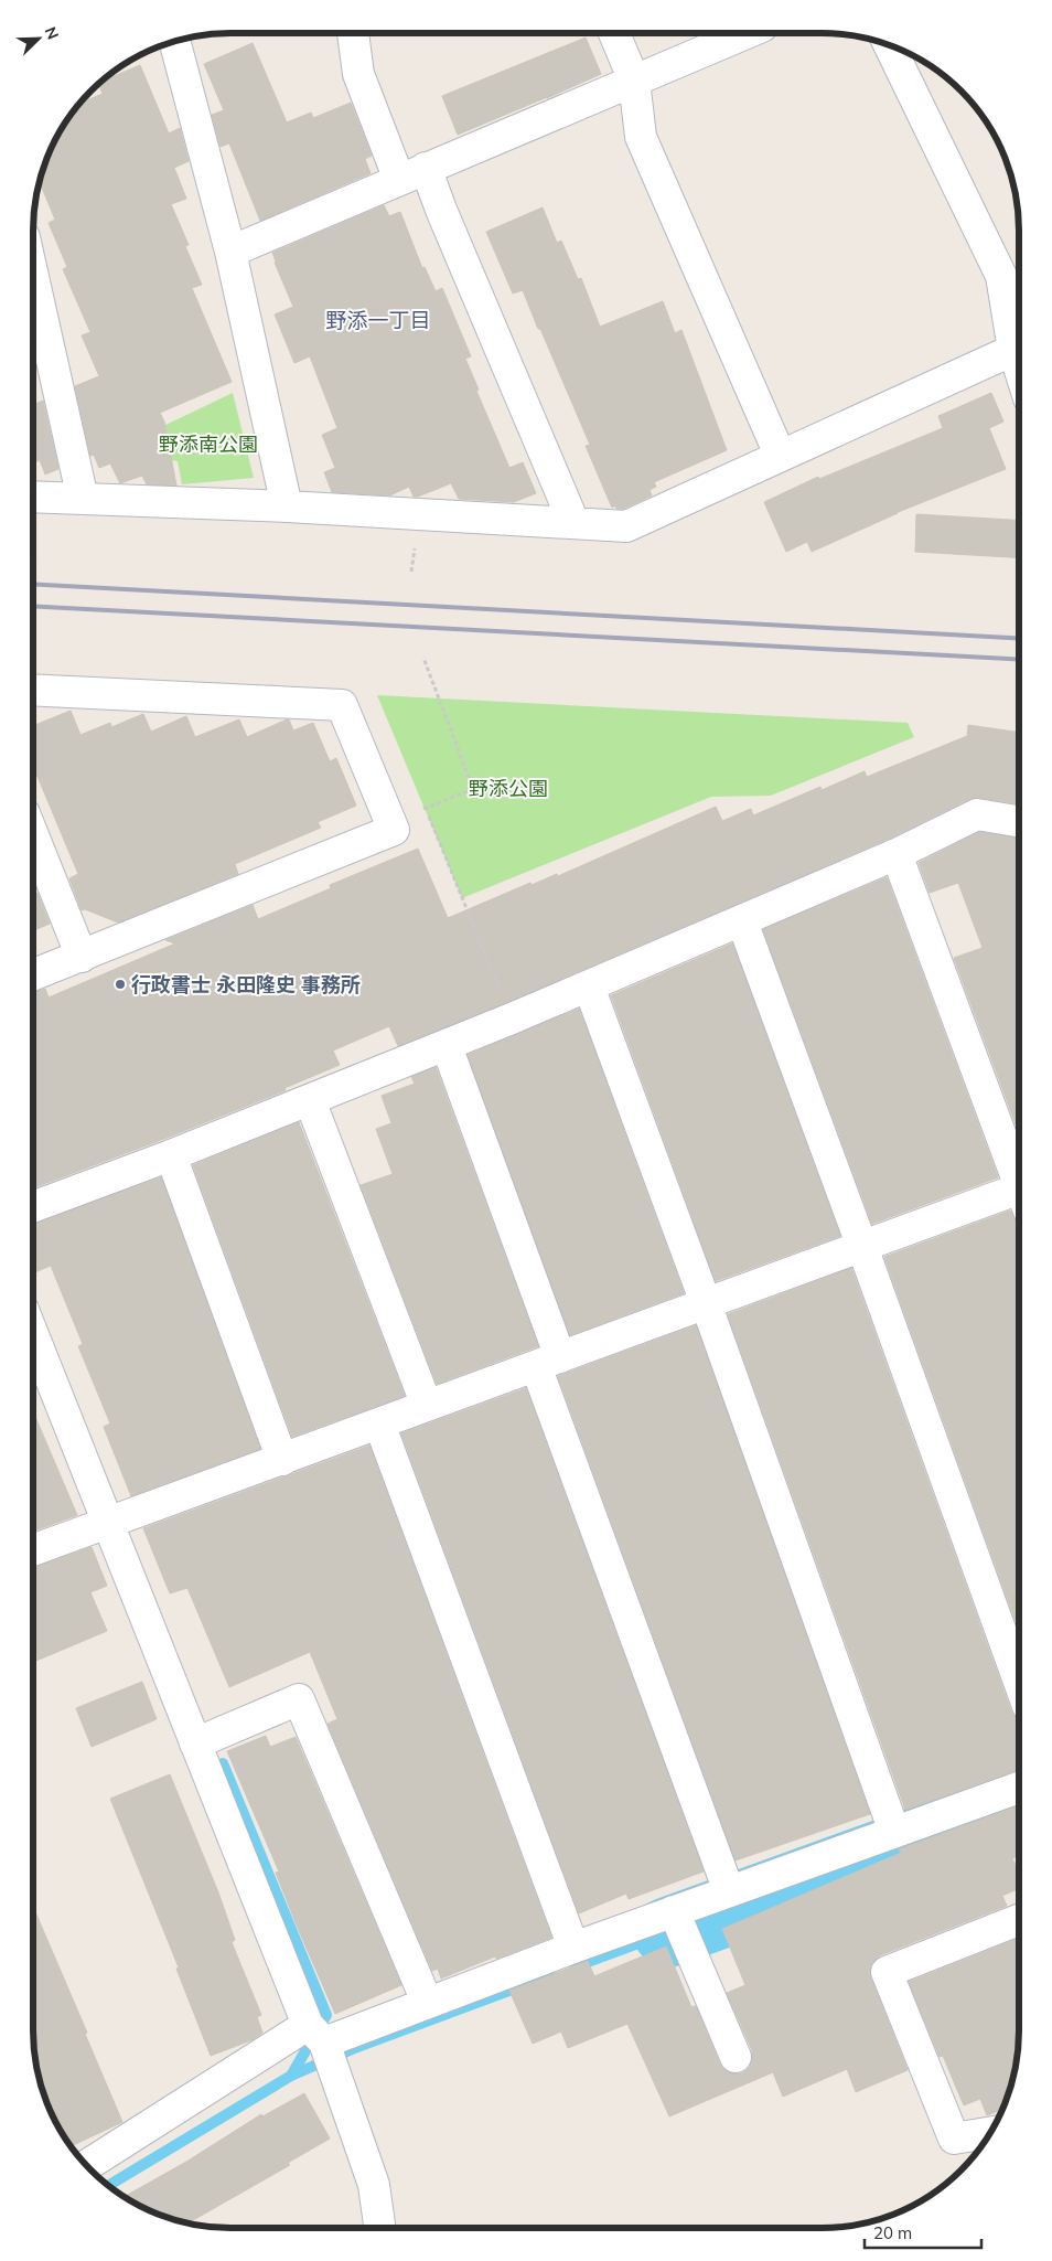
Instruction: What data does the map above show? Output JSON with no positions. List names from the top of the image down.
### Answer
{
  "districts": ["野添一丁目"],
  "parks": ["野添南公園", "野添公園"],
  "places": ["行政書士 永田隆史 事務所"],
  "scale_bar": "20 m",
  "north": "top right"
}
